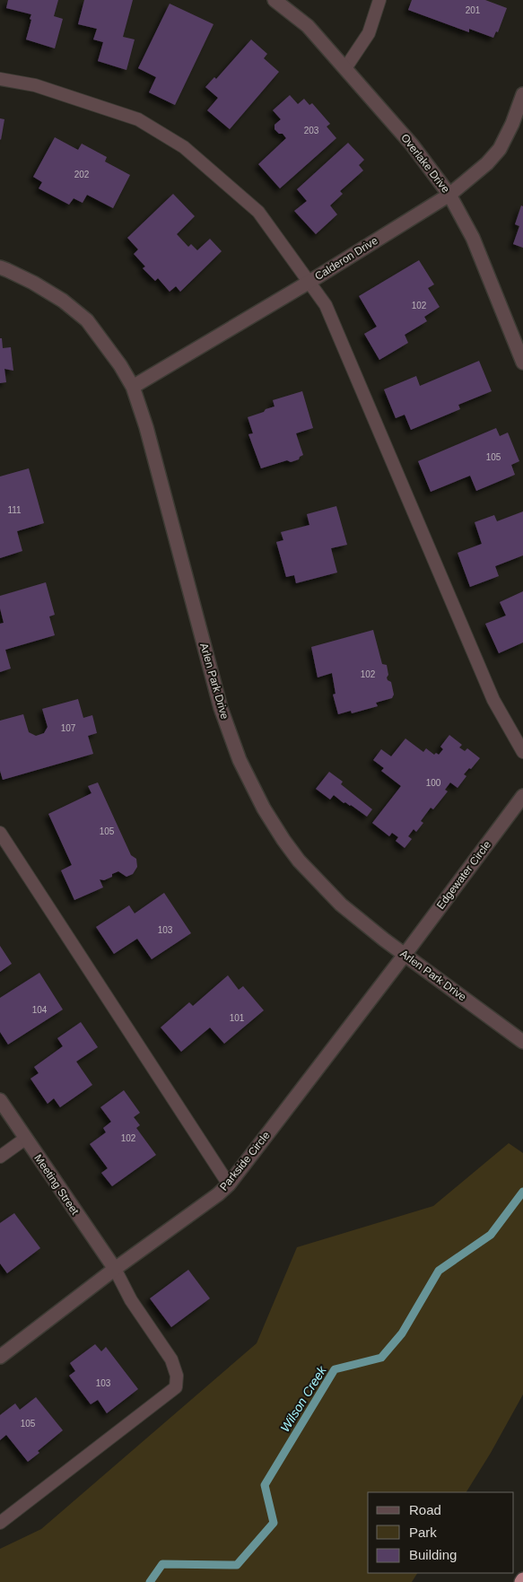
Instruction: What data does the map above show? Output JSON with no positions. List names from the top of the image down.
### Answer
{
  "streets": {
    "street": [
      "Overlake Drive",
      "Calderon Drive",
      "Arlen Park Drive",
      "Edgewater Circle",
      "Parkside Circle",
      "Meeting Street"
    ]
  },
  "crossings": [
    ["Overlake Drive", "Calderon Drive"],
    ["Calderon Drive", "Arlen Park Drive"],
    ["Arlen Park Drive", "Edgewater Circle"],
    ["Arlen Park Drive", "Parkside Circle"],
    ["Edgewater Circle", "Parkside Circle"],
    ["Parkside Circle", "Meeting Street"]
  ],
  "water": ["Wilson Creek"],
  "house_numbers": [
    "201",
    "203",
    "202",
    "102",
    "105",
    "111",
    "102",
    "107",
    "100",
    "105",
    "103",
    "104",
    "101",
    "102",
    "103",
    "105"
  ],
  "legend": ["Road", "Park", "Building"]
}
